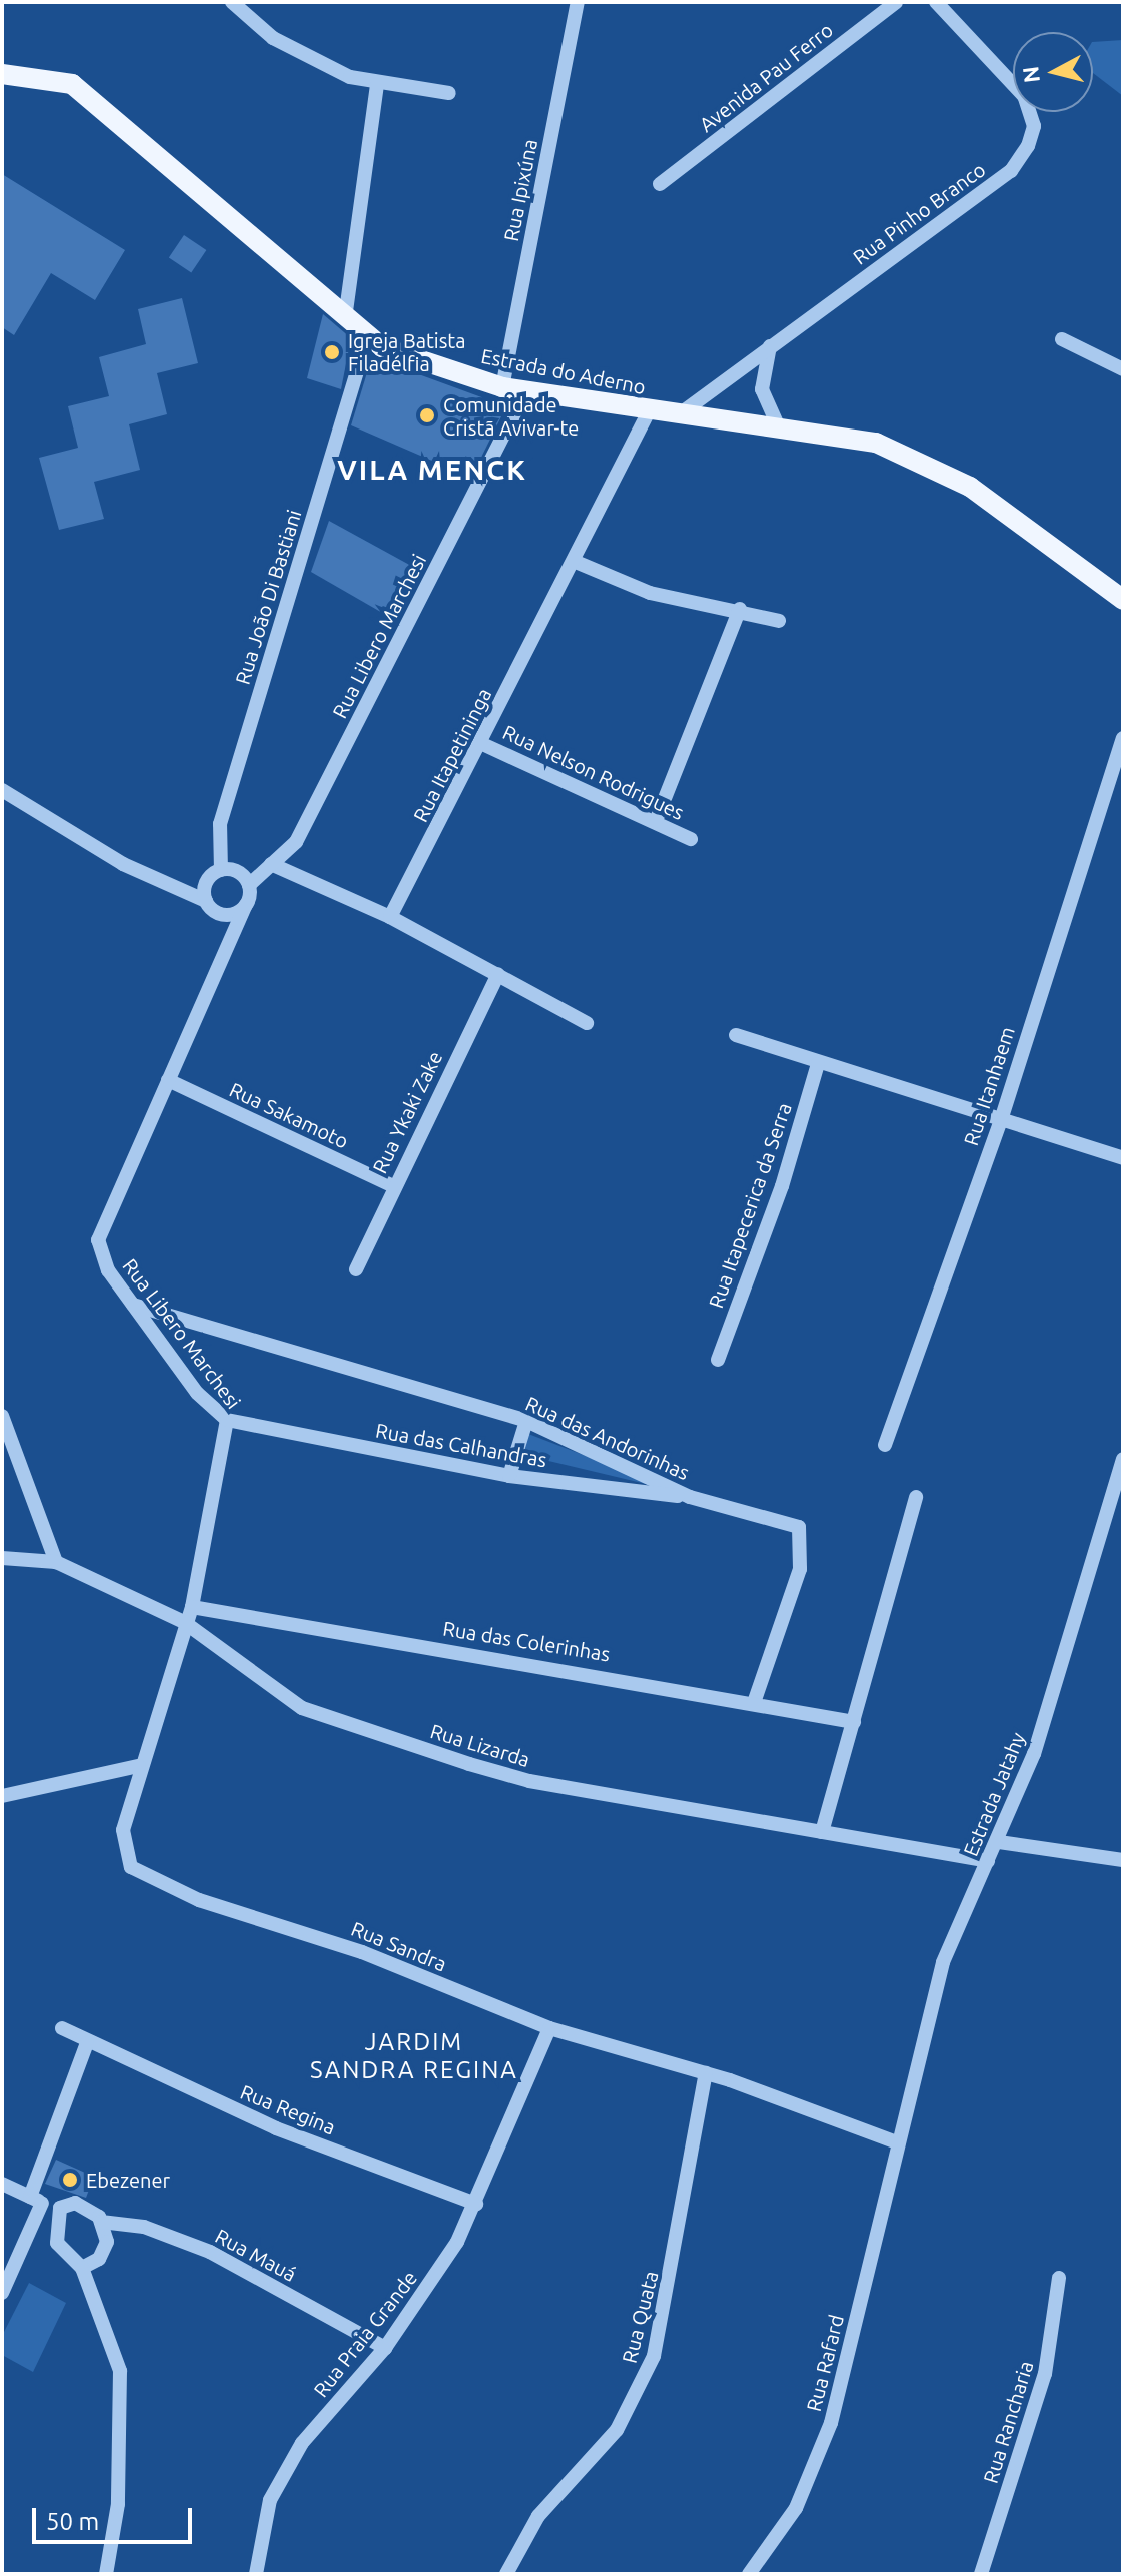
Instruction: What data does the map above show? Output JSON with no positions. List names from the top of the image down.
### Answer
{
  "streets": {
    "main road": ["Estrada do Aderno"],
    "street": [
      "Avenida Pau Ferro",
      "Rua Ipixúna",
      "Rua Pinho Branco",
      "Rua João Di Bastiani",
      "Rua Libero Marchesi",
      "Rua Itapetininga",
      "Rua Nelson Rodrigues",
      "Rua Itanhaem",
      "Rua Ykaki Zake",
      "Rua Sakamoto",
      "Rua Itapecerica da Serra",
      "Rua das Andorinhas",
      "Rua das Calhandras",
      "Rua das Colerinhas",
      "Rua Lizarda",
      "Estrada Jatahy",
      "Rua Sandra",
      "Rua Regina",
      "Rua Mauá",
      "Rua Quata",
      "Rua Praia Grande",
      "Rua Rafard",
      "Rua Rancharia"
    ]
  },
  "crossings": [
    ["Rua Ipixúna", "Estrada do Aderno"],
    ["Rua Pinho Branco", "Estrada do Aderno"],
    ["Estrada do Aderno", "Rua João Di Bastiani"],
    ["Estrada do Aderno", "Rua Libero Marchesi"],
    ["Estrada do Aderno", "Rua Itapetininga"],
    ["Rua João Di Bastiani", "Rua Libero Marchesi"],
    ["Rua Libero Marchesi", "Rua Sakamoto"],
    ["Rua Libero Marchesi", "Rua das Andorinhas"],
    ["Rua Libero Marchesi", "Rua das Calhandras"],
    ["Rua Libero Marchesi", "Rua das Colerinhas"],
    ["Rua Libero Marchesi", "Rua Lizarda"],
    ["Rua Libero Marchesi", "Rua Sandra"],
    ["Rua Itapetininga", "Rua Nelson Rodrigues"],
    ["Rua Ykaki Zake", "Rua Sakamoto"],
    ["Rua das Andorinhas", "Rua das Calhandras"],
    ["Rua das Andorinhas", "Rua das Colerinhas"],
    ["Rua Lizarda", "Estrada Jatahy"],
    ["Rua Lizarda", "Rua Sandra"],
    ["Estrada Jatahy", "Rua Sandra"],
    ["Estrada Jatahy", "Rua Rafard"],
    ["Rua Sandra", "Rua Quata"],
    ["Rua Sandra", "Rua Praia Grande"],
    ["Rua Sandra", "Rua Rafard"],
    ["Rua Regina", "Rua Praia Grande"],
    ["Rua Mauá", "Rua Praia Grande"]
  ],
  "districts": ["VILA MENCK", "JARDIM SANDRA REGINA"],
  "places": ["Igreja Batista Filadélfia", "Comunidade Cristã Avivar-te", "Ebezener"],
  "scale_bar": "50 m",
  "north": "left"
}
